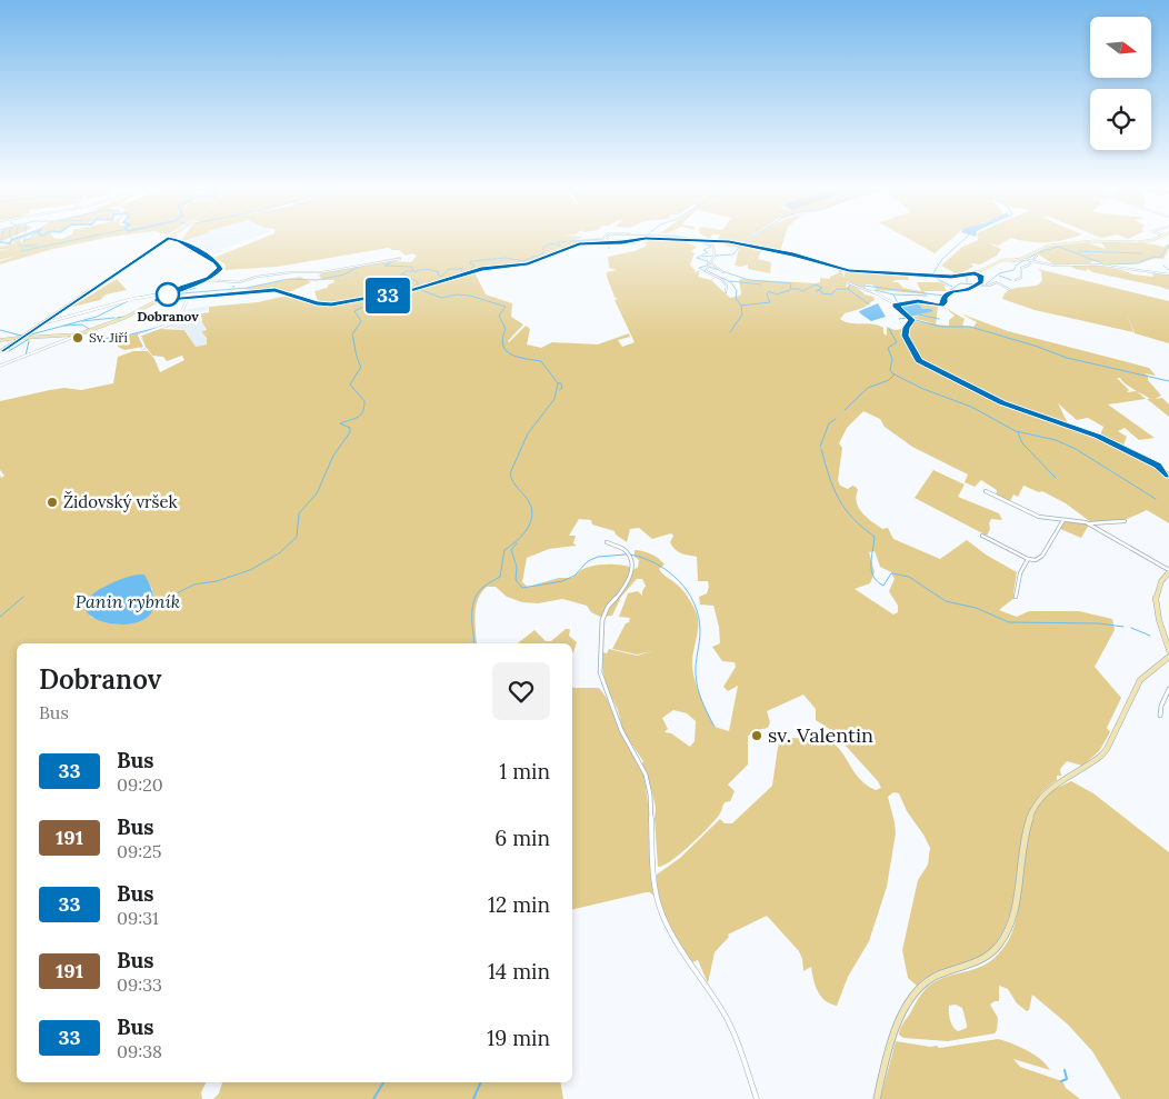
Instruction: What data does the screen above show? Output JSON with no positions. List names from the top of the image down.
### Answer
{
  "water": ["Panin rybník"],
  "places": [
    "Dobranov",
    "Sv. Jiří",
    "Židovský vršek",
    "sv. Valentin"
  ],
  "lines": ["bus line 33"],
  "north": "right",
  "page": {
    "on_map": "33",
    "heading": ["Dobranov", "Bus"],
    "list": [
      {
        "mark": "33",
        "name": "Bus",
        "note": "09:20",
        "value": "1 min"
      },
      {
        "mark": "191",
        "name": "Bus",
        "note": "09:25",
        "value": "6 min"
      },
      {
        "mark": "33",
        "name": "Bus",
        "note": "09:31",
        "value": "12 min"
      },
      {
        "mark": "191",
        "name": "Bus",
        "note": "09:33",
        "value": "14 min"
      },
      {
        "mark": "33",
        "name": "Bus",
        "note": "09:38",
        "value": "19 min"
      }
    ]
  }
}
